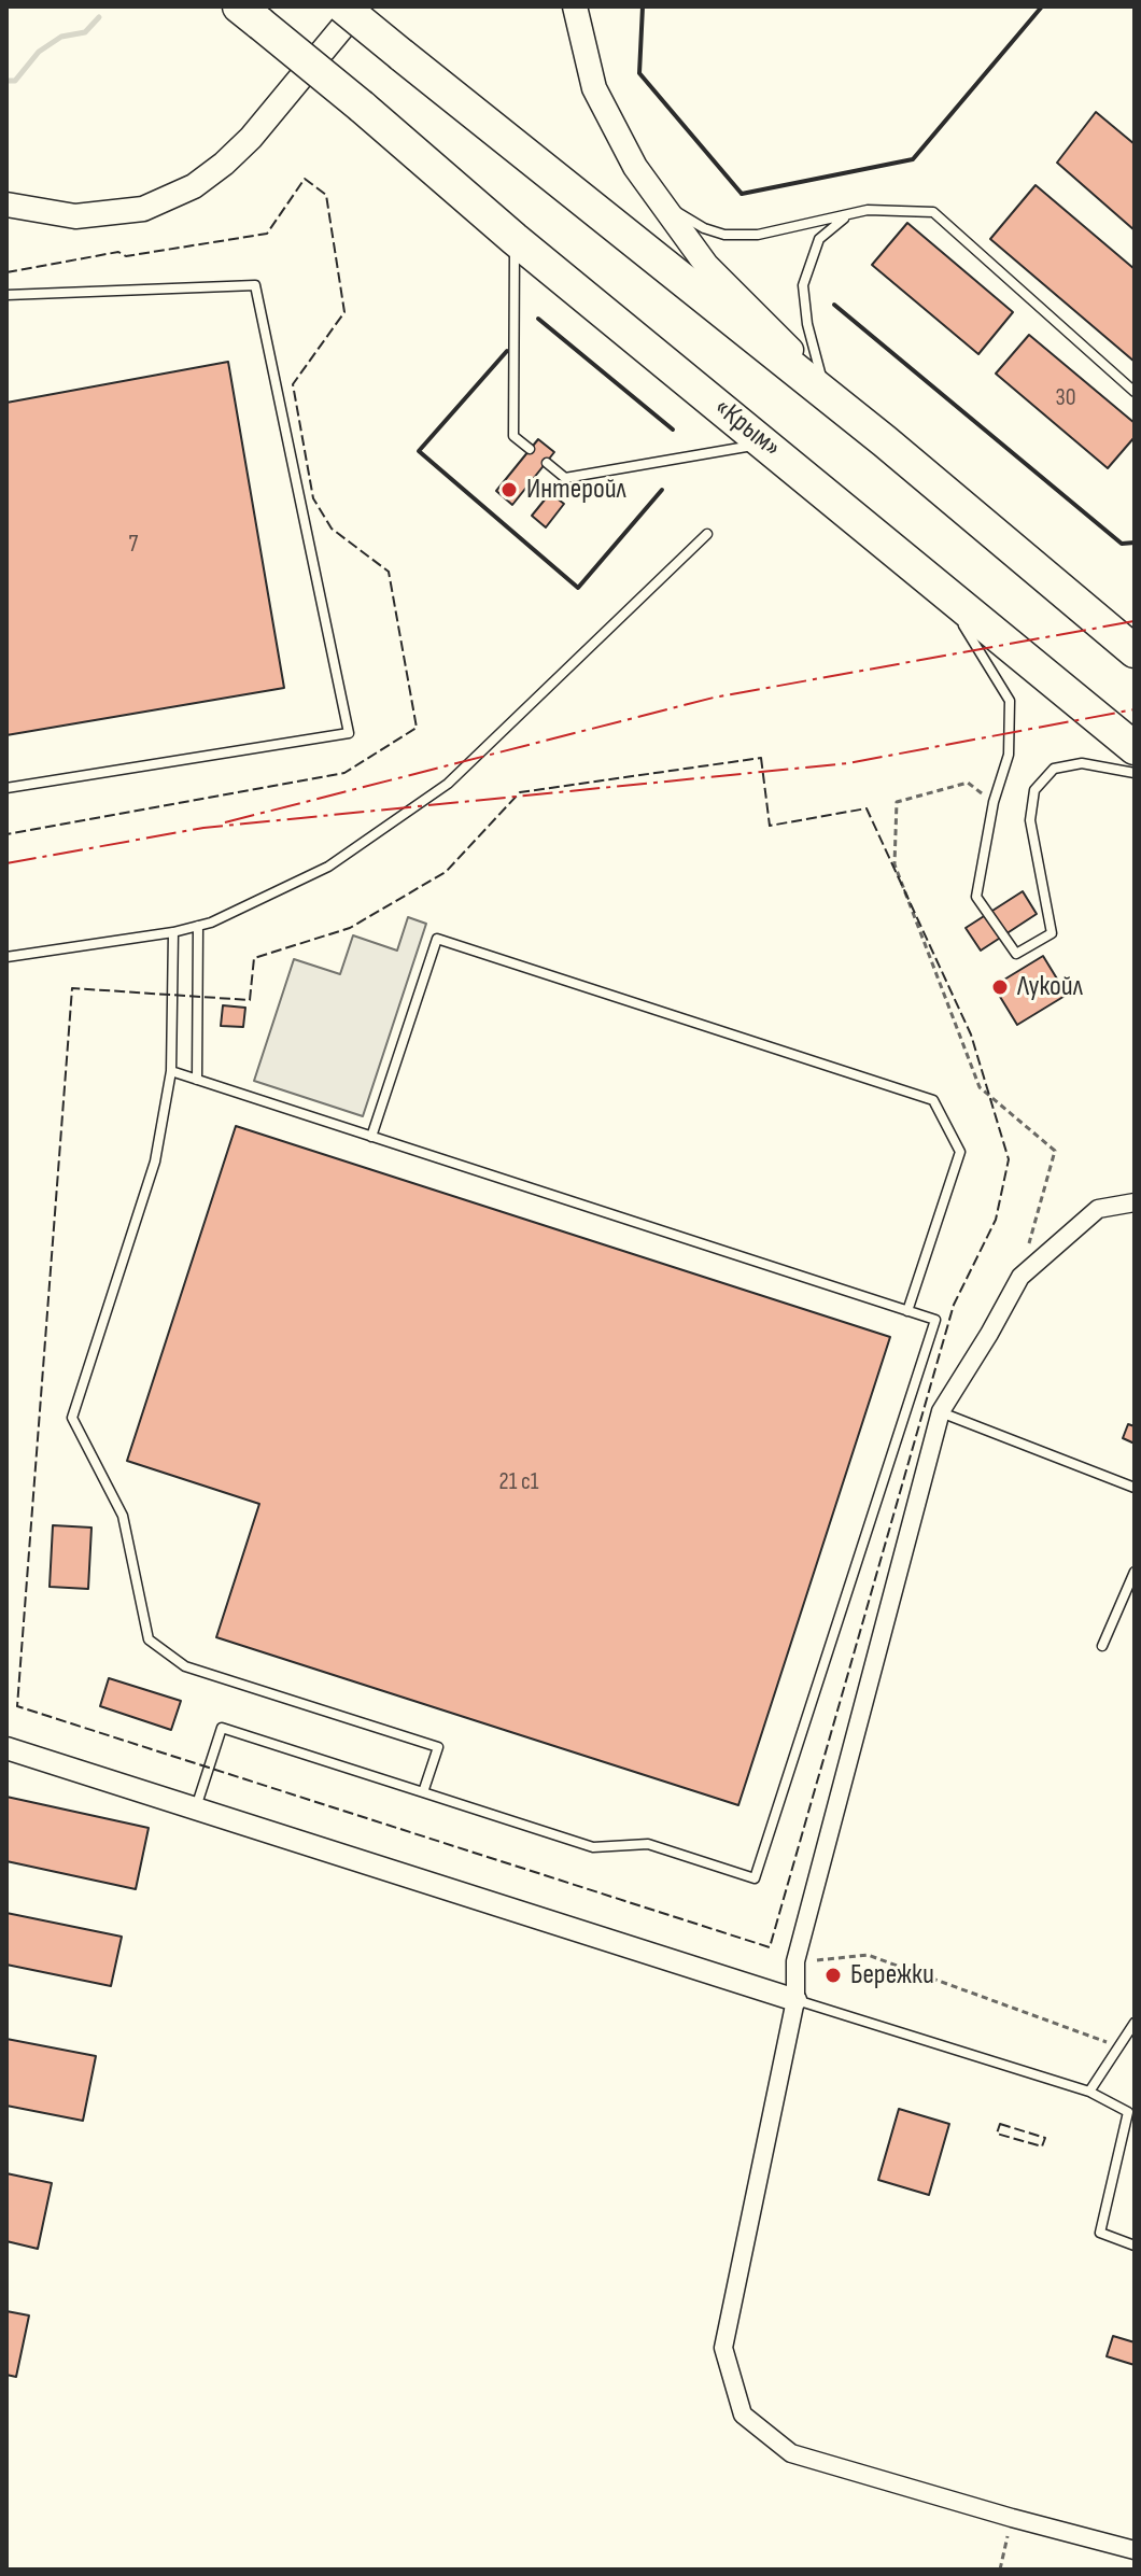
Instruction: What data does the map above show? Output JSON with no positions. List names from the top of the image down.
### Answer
{
  "streets": {
    "highway": ["«Крым»"]
  },
  "places": ["Интеройл", "Лукойл", "Бережки"],
  "house_numbers": ["30", "7", "21 с1"]
}
